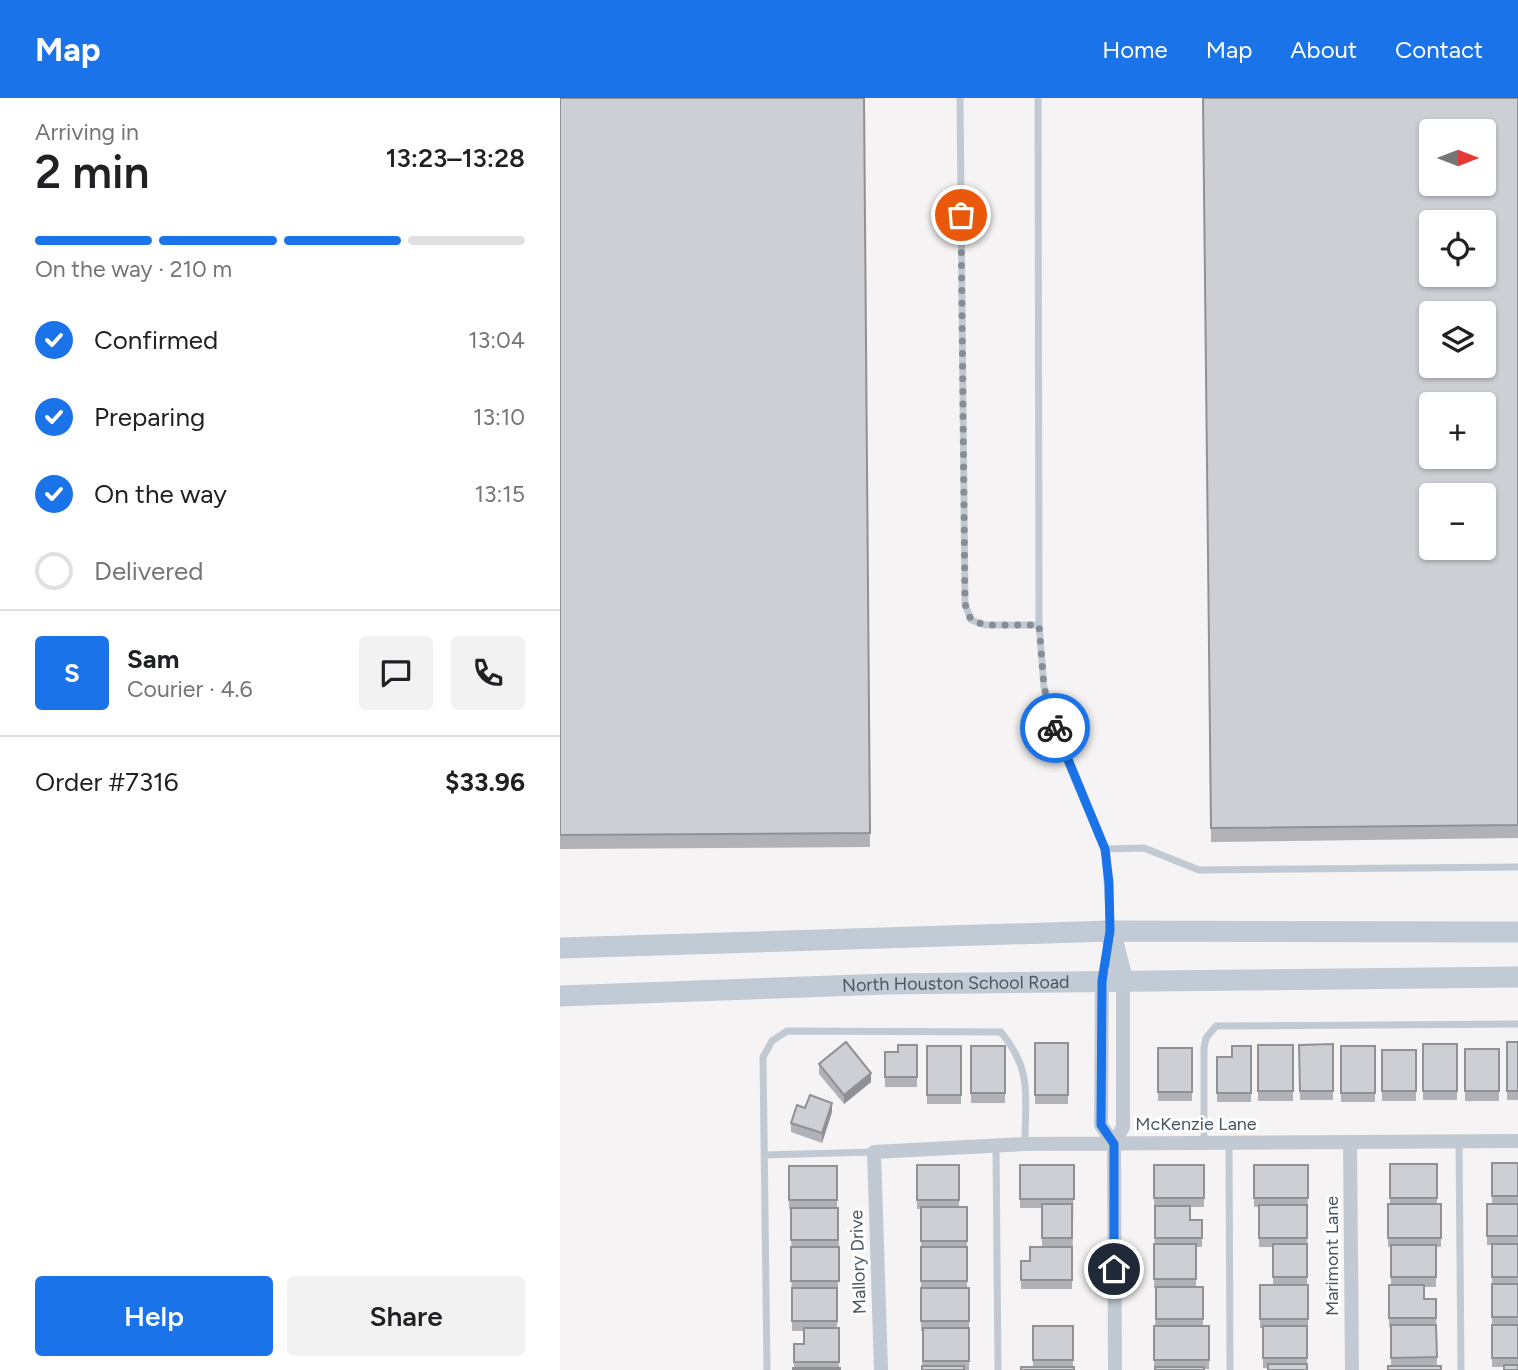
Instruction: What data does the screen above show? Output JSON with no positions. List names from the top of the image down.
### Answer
{
  "streets": {
    "main road": ["North Houston School Road"],
    "street": ["McKenzie Lane", "Marimont Lane", "Mallory Drive"]
  },
  "crossings": [
    ["McKenzie Lane", "Marimont Lane"],
    ["McKenzie Lane", "Mallory Drive"]
  ],
  "north": "right",
  "page": {
    "header": "Map",
    "nav": [
      "Home",
      "Map",
      "About",
      "Contact"
    ],
    "heading": ["2 min", "Arriving in", "13:23–13:28"],
    "panel": [
      "Sam",
      "Courier · 4.6",
      "Order #7316",
      "$33.96"
    ],
    "map_buttons": ["+", "−"],
    "bar": "On the way · 210 m",
    "list": [
      ["Confirmed", "13:04"],
      ["Preparing", "13:10"],
      ["On the way", "13:15"],
      "Delivered"
    ],
    "round": "S",
    "buttons": ["Help", "Share"]
  }
}
